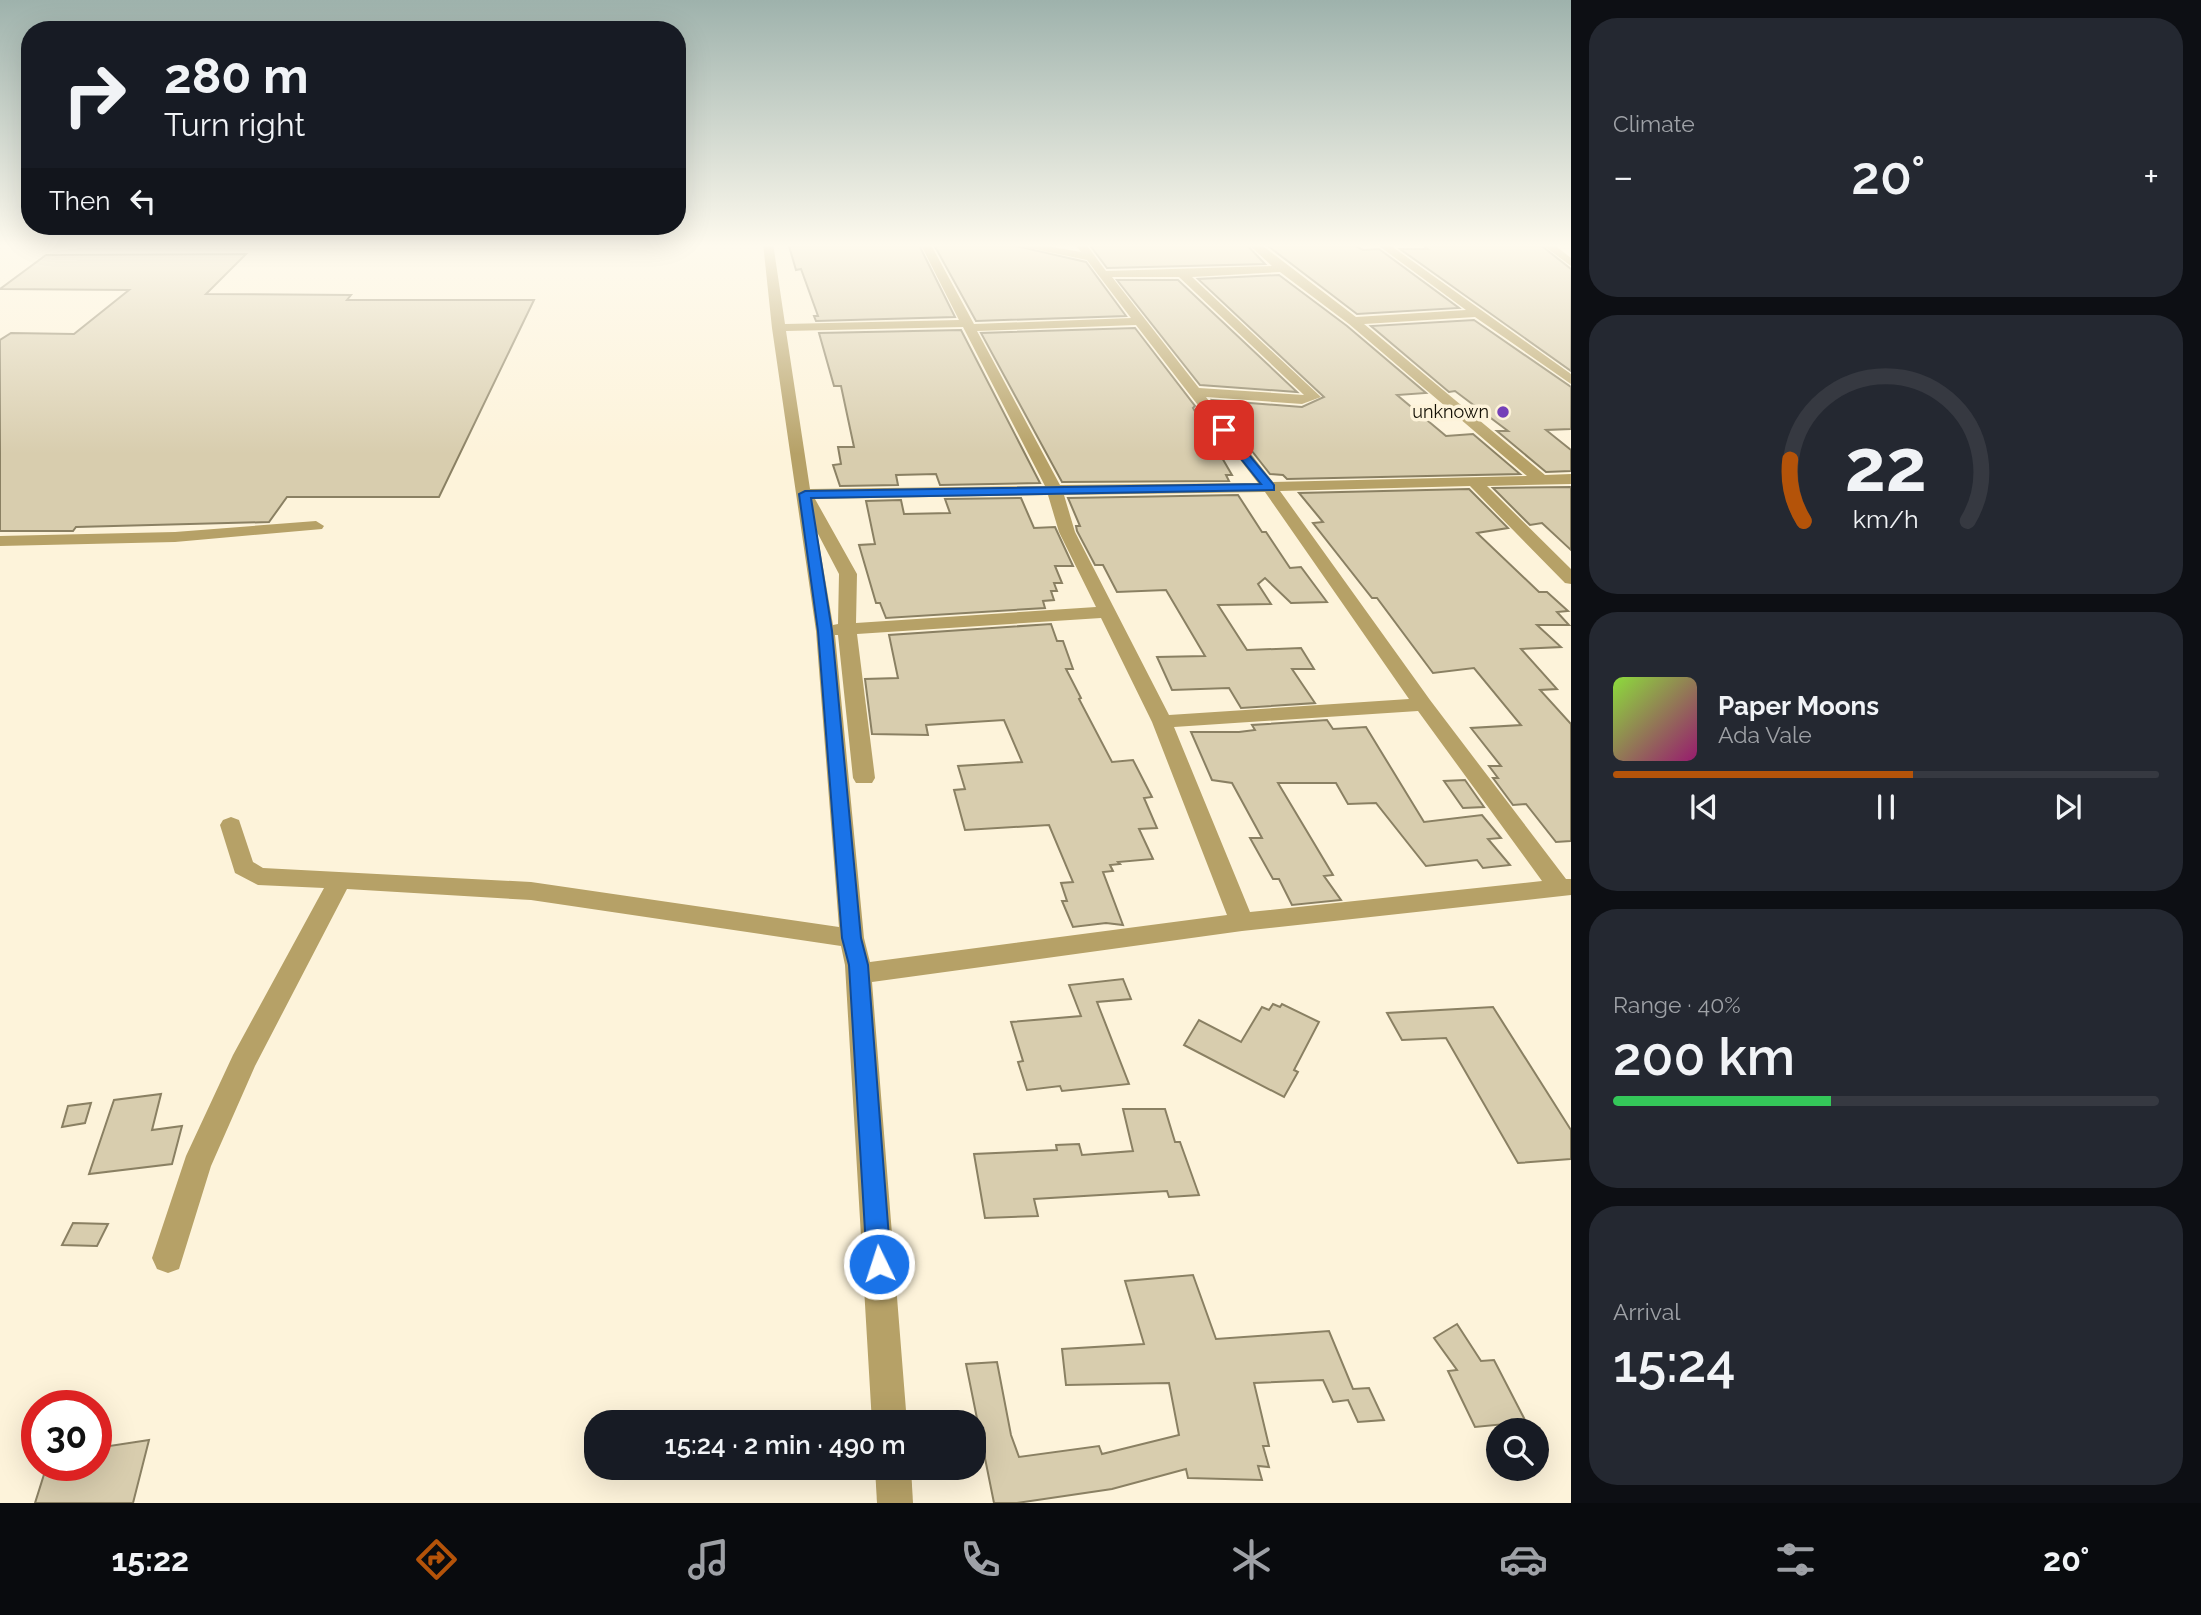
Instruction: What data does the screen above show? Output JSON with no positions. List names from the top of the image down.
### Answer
{
  "places": ["unknown"],
  "page": {
    "tile": [
      "Climate",
      ["Range · 40%", "200 km"],
      ["Arrival", "15:24"]
    ],
    "turn": ["280 m", "Turn right"],
    "heat": ["−", "20°", "+"],
    "then": "Then",
    "song": ["Paper Moons", "Ada Vale"],
    "limit": "30",
    "trip": "15:24 · 2 min · 490 m",
    "tabs": ["15:22", "20°"],
    "gauge": ["22", "km/h"]
  }
}
